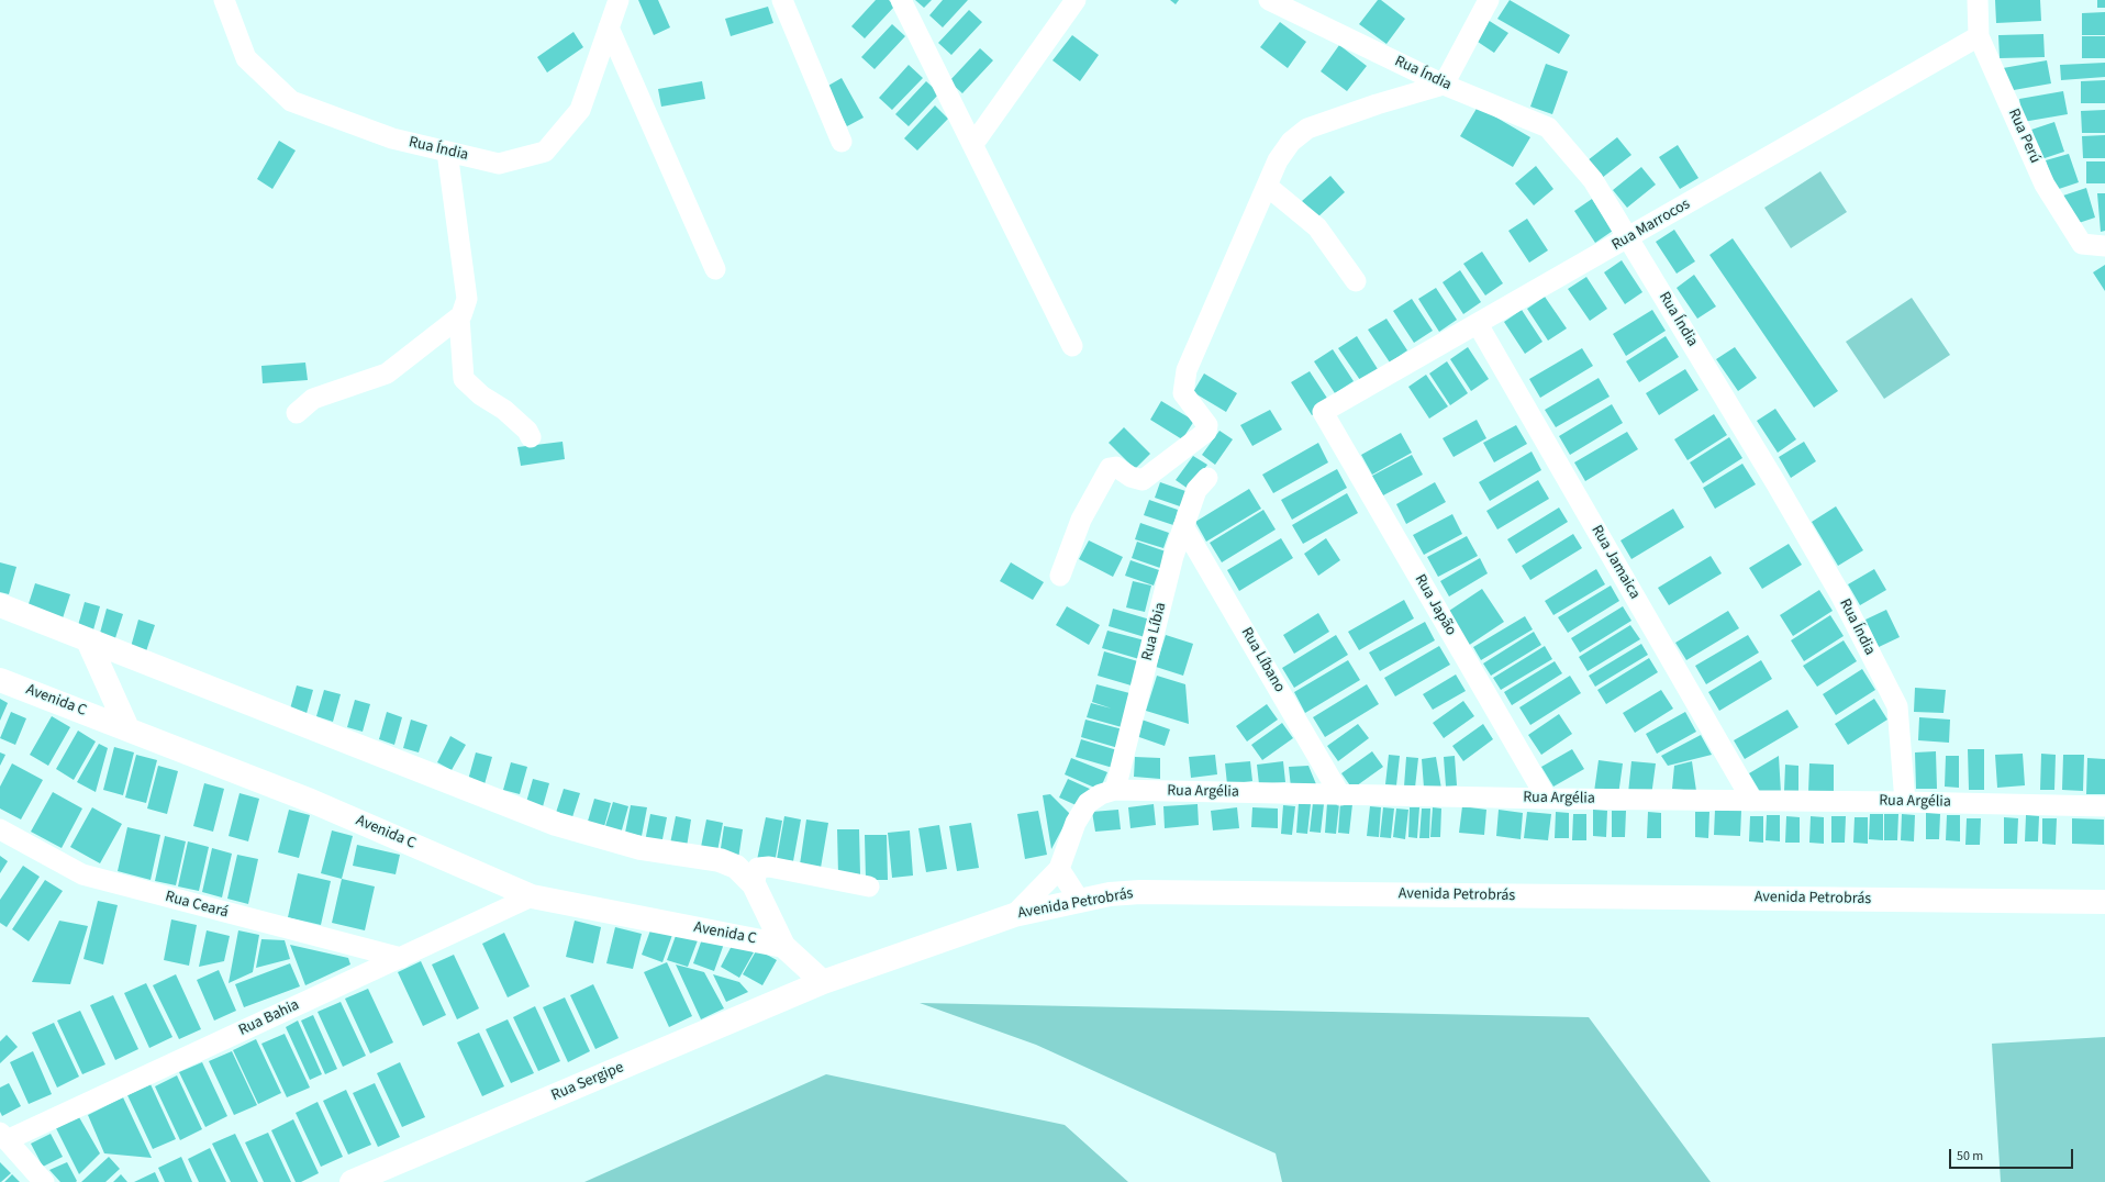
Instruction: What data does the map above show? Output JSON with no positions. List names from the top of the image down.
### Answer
{
  "streets": {
    "main road": ["Avenida C", "Avenida Petrobrás", "Rua Sergipe"],
    "street": [
      "Rua Índia",
      "Rua Perú",
      "Rua Marrocos",
      "Rua Jamaica",
      "Rua Japão",
      "Rua Líbia",
      "Rua Líbano",
      "Rua Argélia",
      "Rua Ceará",
      "Rua Bahia"
    ]
  },
  "crossings": [
    ["Rua Índia", "Rua Marrocos"],
    ["Rua Índia", "Rua Argélia"],
    ["Rua Perú", "Rua Marrocos"],
    ["Rua Marrocos", "Rua Jamaica"],
    ["Rua Marrocos", "Rua Japão"],
    ["Rua Jamaica", "Rua Argélia"],
    ["Rua Japão", "Rua Argélia"],
    ["Rua Líbia", "Rua Líbano"],
    ["Rua Líbia", "Rua Argélia"],
    ["Rua Líbano", "Rua Argélia"],
    ["Avenida C", "Avenida Petrobrás"],
    ["Avenida C", "Rua Bahia"],
    ["Avenida C", "Rua Sergipe"],
    ["Rua Argélia", "Avenida Petrobrás"],
    ["Avenida Petrobrás", "Rua Sergipe"],
    ["Rua Ceará", "Rua Bahia"]
  ],
  "scale_bar": "50 m"
}
